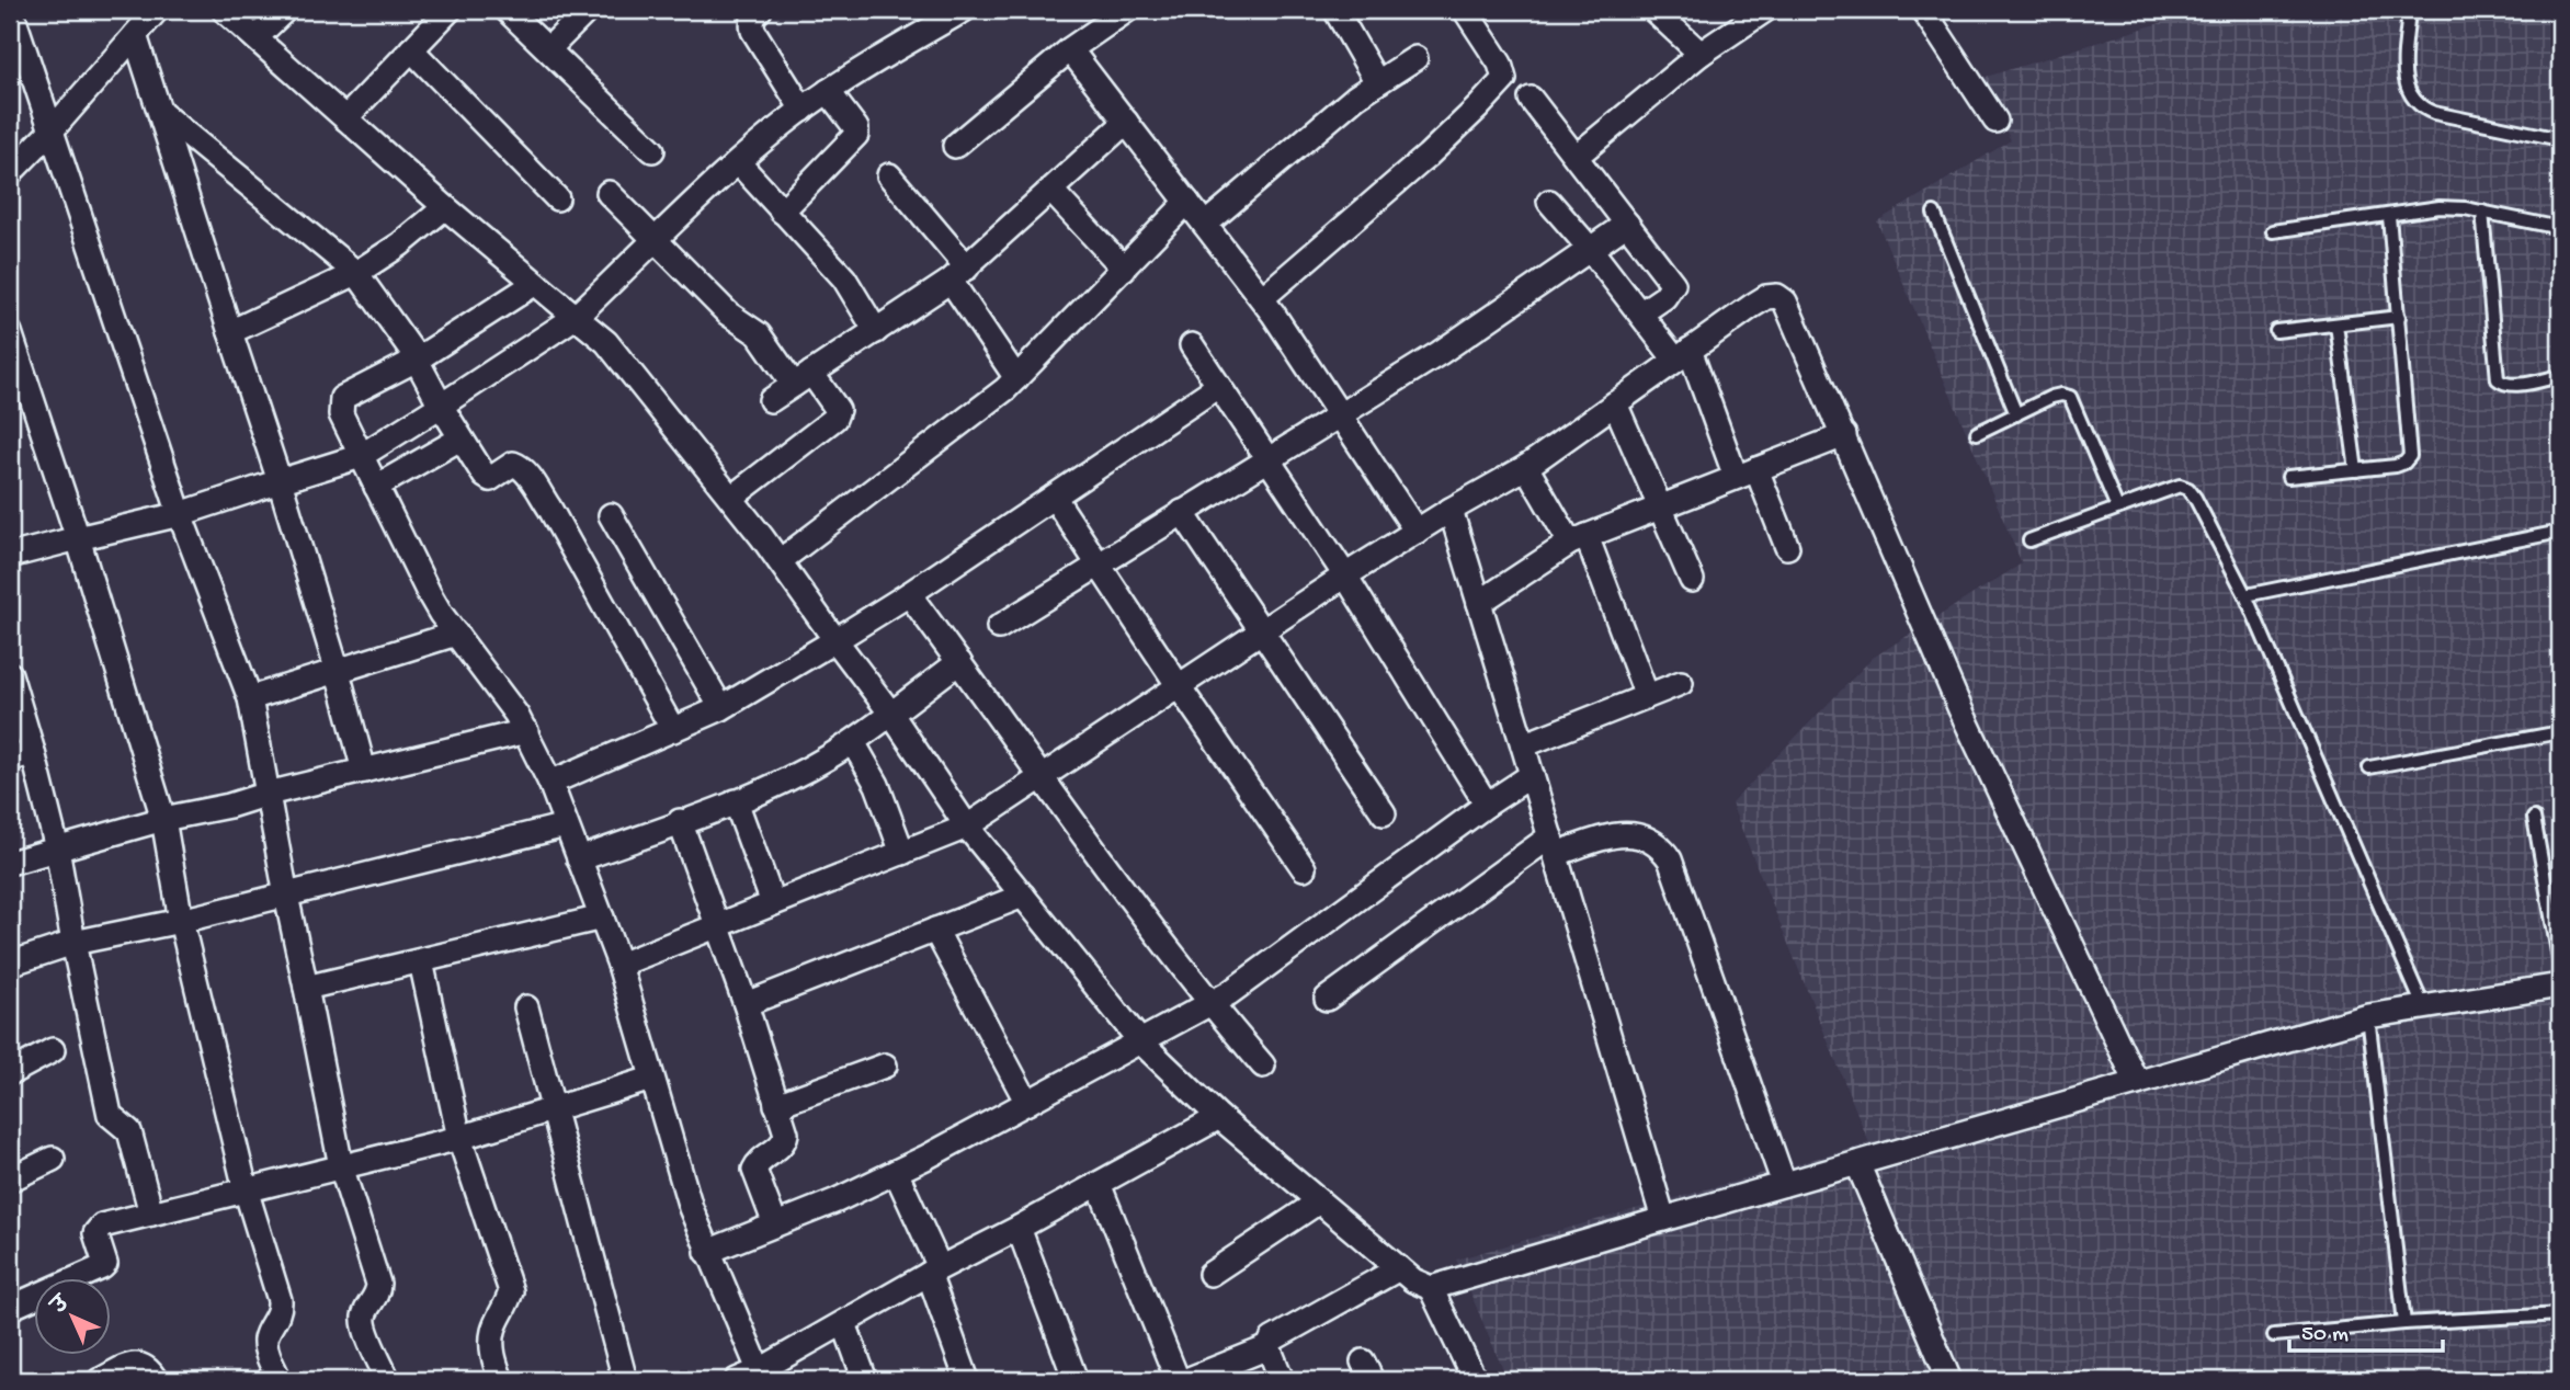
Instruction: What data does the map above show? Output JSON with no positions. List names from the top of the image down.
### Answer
{
  "scale_bar": "50 m",
  "north": "top left"
}
